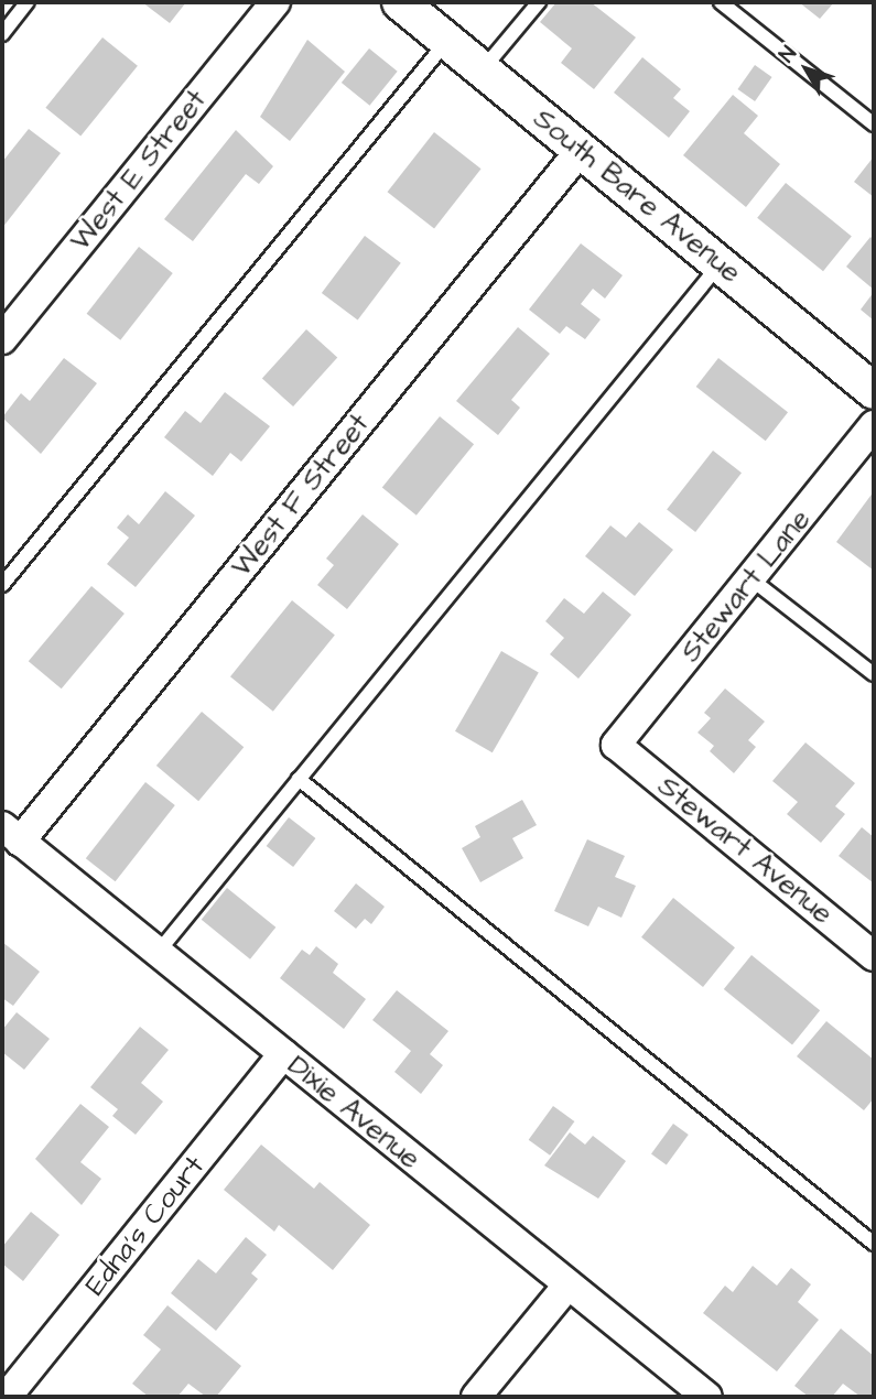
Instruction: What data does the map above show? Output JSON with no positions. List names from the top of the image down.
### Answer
{
  "streets": {
    "street": [
      "West E Street",
      "South Bare Avenue",
      "West F Street",
      "Stewart Lane",
      "Stewart Avenue",
      "Dixie Avenue",
      "Edna's Court"
    ]
  },
  "crossings": [
    ["South Bare Avenue", "West F Street"],
    ["West F Street", "Dixie Avenue"],
    ["Stewart Lane", "Stewart Avenue"],
    ["Dixie Avenue", "Edna's Court"]
  ],
  "north": "top left"
}
